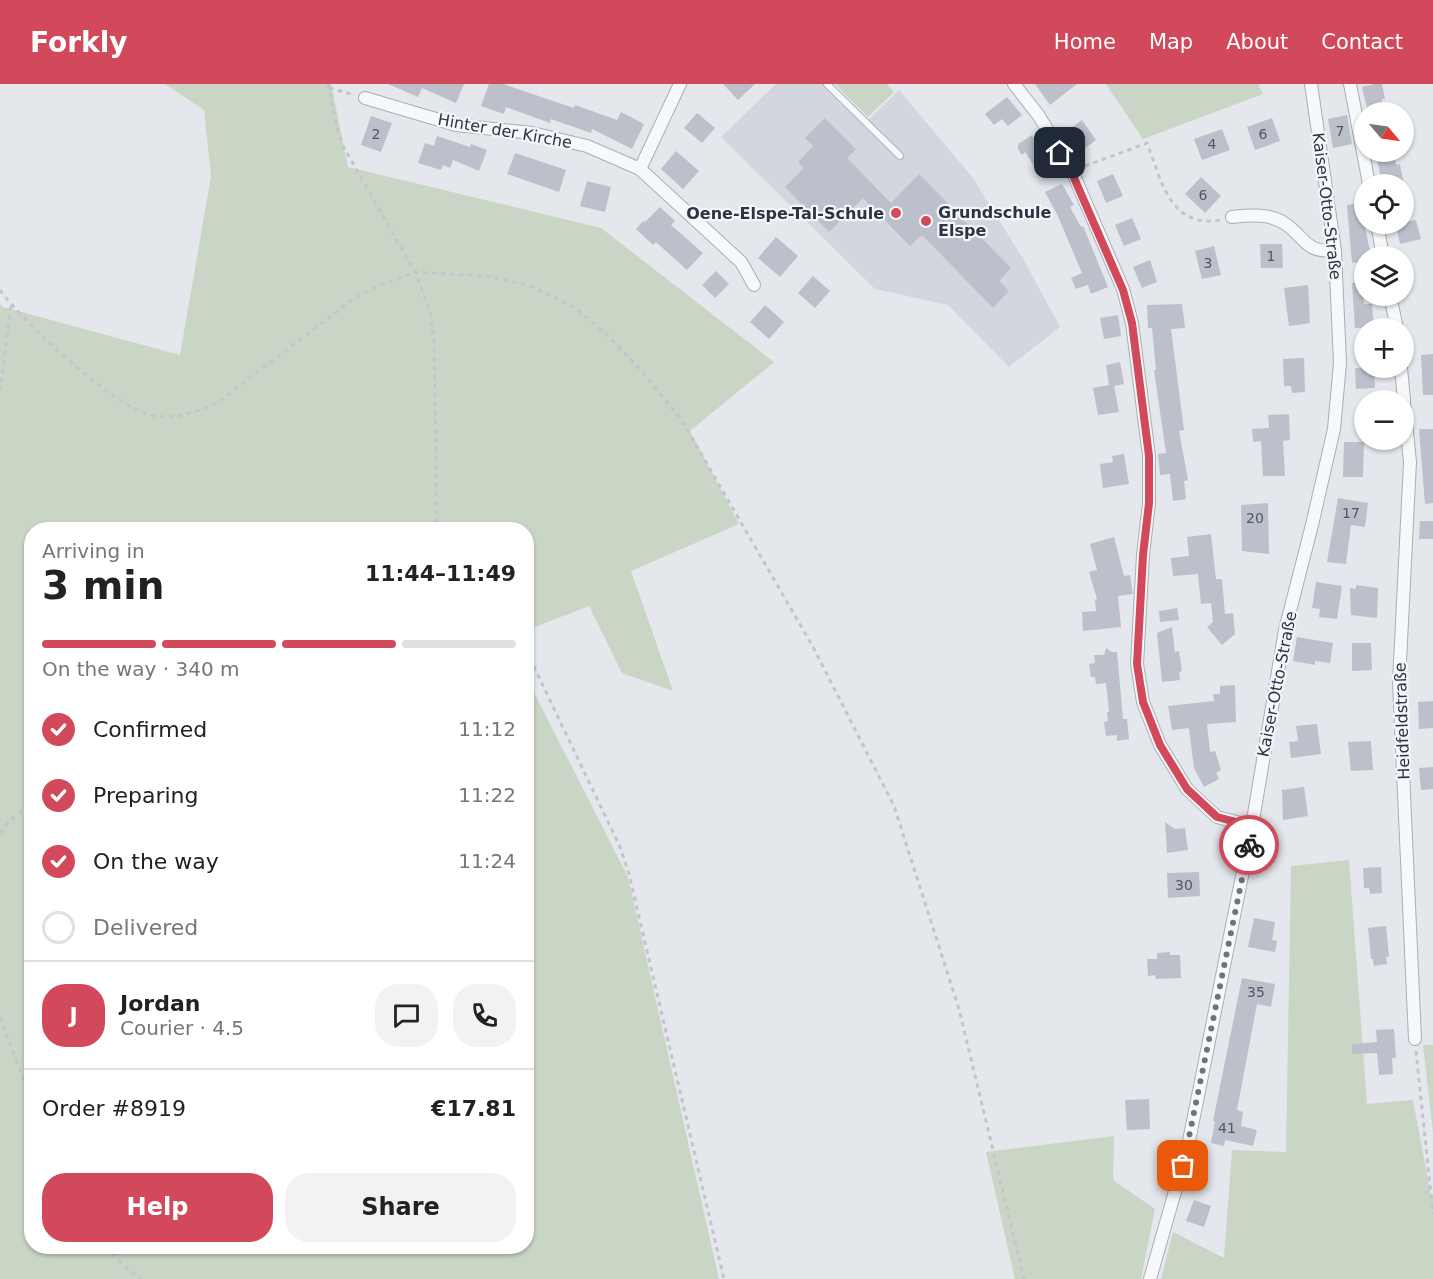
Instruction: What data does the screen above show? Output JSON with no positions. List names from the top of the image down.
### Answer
{
  "streets": {
    "street": ["Hinter der Kirche", "Kaiser-Otto-Straße", "Heidfeldstraße"]
  },
  "places": ["Oene-Elspe-Tal-Schule", "Grundschule Elspe"],
  "house_numbers": [
    "7",
    "2",
    "6",
    "4",
    "6",
    "1",
    "3",
    "17",
    "20",
    "30",
    "35",
    "41"
  ],
  "north": "bottom right",
  "page": {
    "header": "Forkly",
    "nav": [
      "Home",
      "Map",
      "About",
      "Contact"
    ],
    "map_buttons": ["+", "−"],
    "heading": ["3 min", "Arriving in", "11:44–11:49"],
    "panel": [
      "Jordan",
      "Courier · 4.5",
      "Order #8919",
      "€17.81"
    ],
    "bar": "On the way · 340 m",
    "list": [
      ["Confirmed", "11:12"],
      ["Preparing", "11:22"],
      ["On the way", "11:24"],
      "Delivered"
    ],
    "round": "J",
    "buttons": ["Help", "Share"]
  }
}
